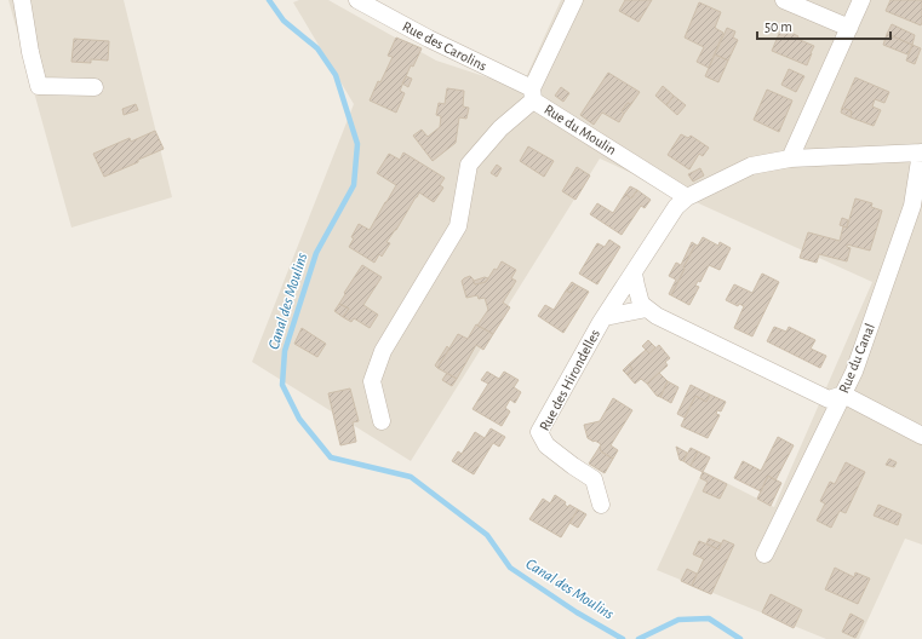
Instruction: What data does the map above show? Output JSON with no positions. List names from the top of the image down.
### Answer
{
  "streets": {
    "street": [
      "Rue des Carolins",
      "Rue du Moulin",
      "Rue du Canal",
      "Rue des Hirondelles"
    ]
  },
  "crossings": [
    ["Rue des Carolins", "Rue du Moulin"],
    ["Rue du Moulin", "Rue des Hirondelles"]
  ],
  "water": ["Canal des Moulins"],
  "scale_bar": "50 m"
}
